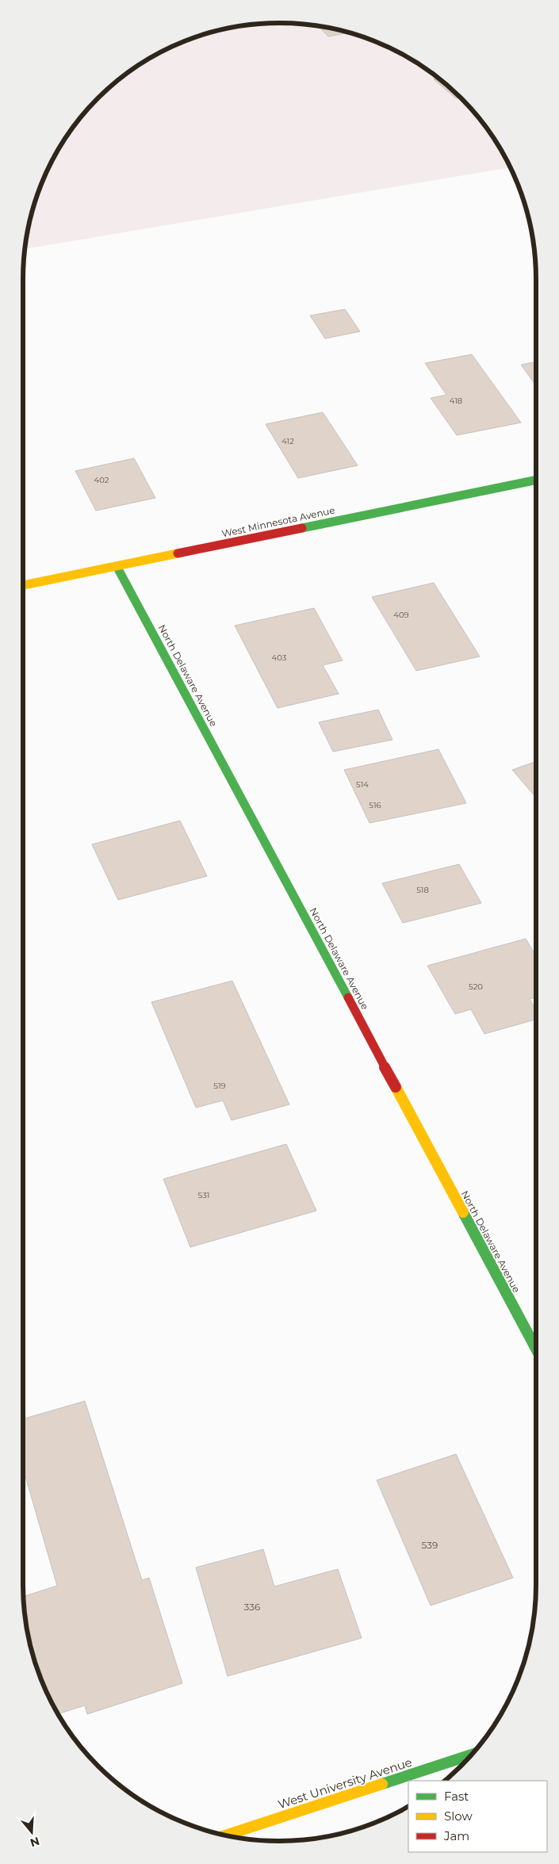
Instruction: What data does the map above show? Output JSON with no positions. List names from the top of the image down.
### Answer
{
  "streets": {
    "street": ["West Minnesota Avenue", "North Delaware Avenue", "West University Avenue"]
  },
  "crossings": [
    ["West Minnesota Avenue", "North Delaware Avenue"]
  ],
  "house_numbers": [
    "418",
    "412",
    "402",
    "409",
    "403",
    "514",
    "516",
    "518",
    "520",
    "519",
    "531",
    "539",
    "336"
  ],
  "legend": ["Fast", "Slow", "Jam"],
  "north": "bottom"
}
